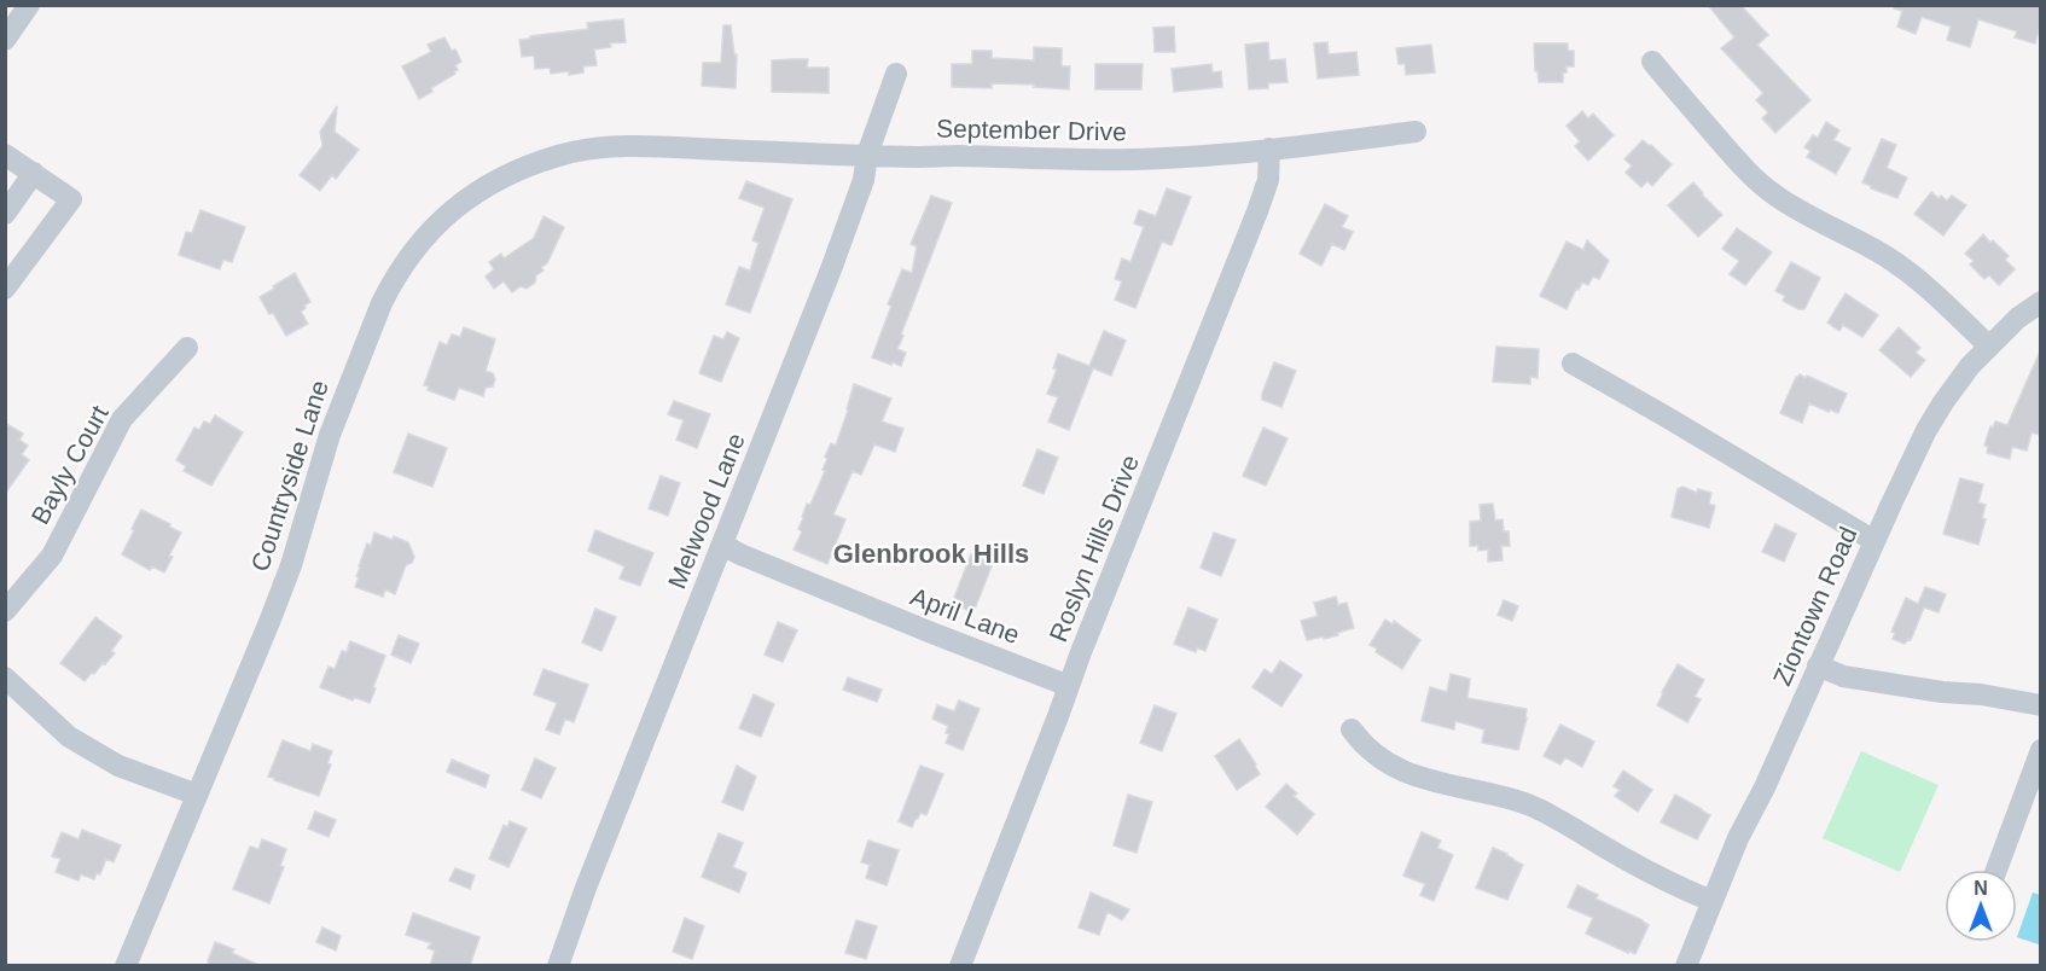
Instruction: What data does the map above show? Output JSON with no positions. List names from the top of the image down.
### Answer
{
  "streets": {
    "street": [
      "September Drive",
      "Bayly Court",
      "Countryside Lane",
      "Melwood Lane",
      "Roslyn Hills Drive",
      "Ziontown Road",
      "April Lane"
    ]
  },
  "crossings": [
    ["September Drive", "Countryside Lane"],
    ["September Drive", "Melwood Lane"],
    ["September Drive", "Roslyn Hills Drive"],
    ["Melwood Lane", "April Lane"],
    ["Roslyn Hills Drive", "April Lane"]
  ],
  "districts": ["Glenbrook Hills"],
  "north": "top"
}
